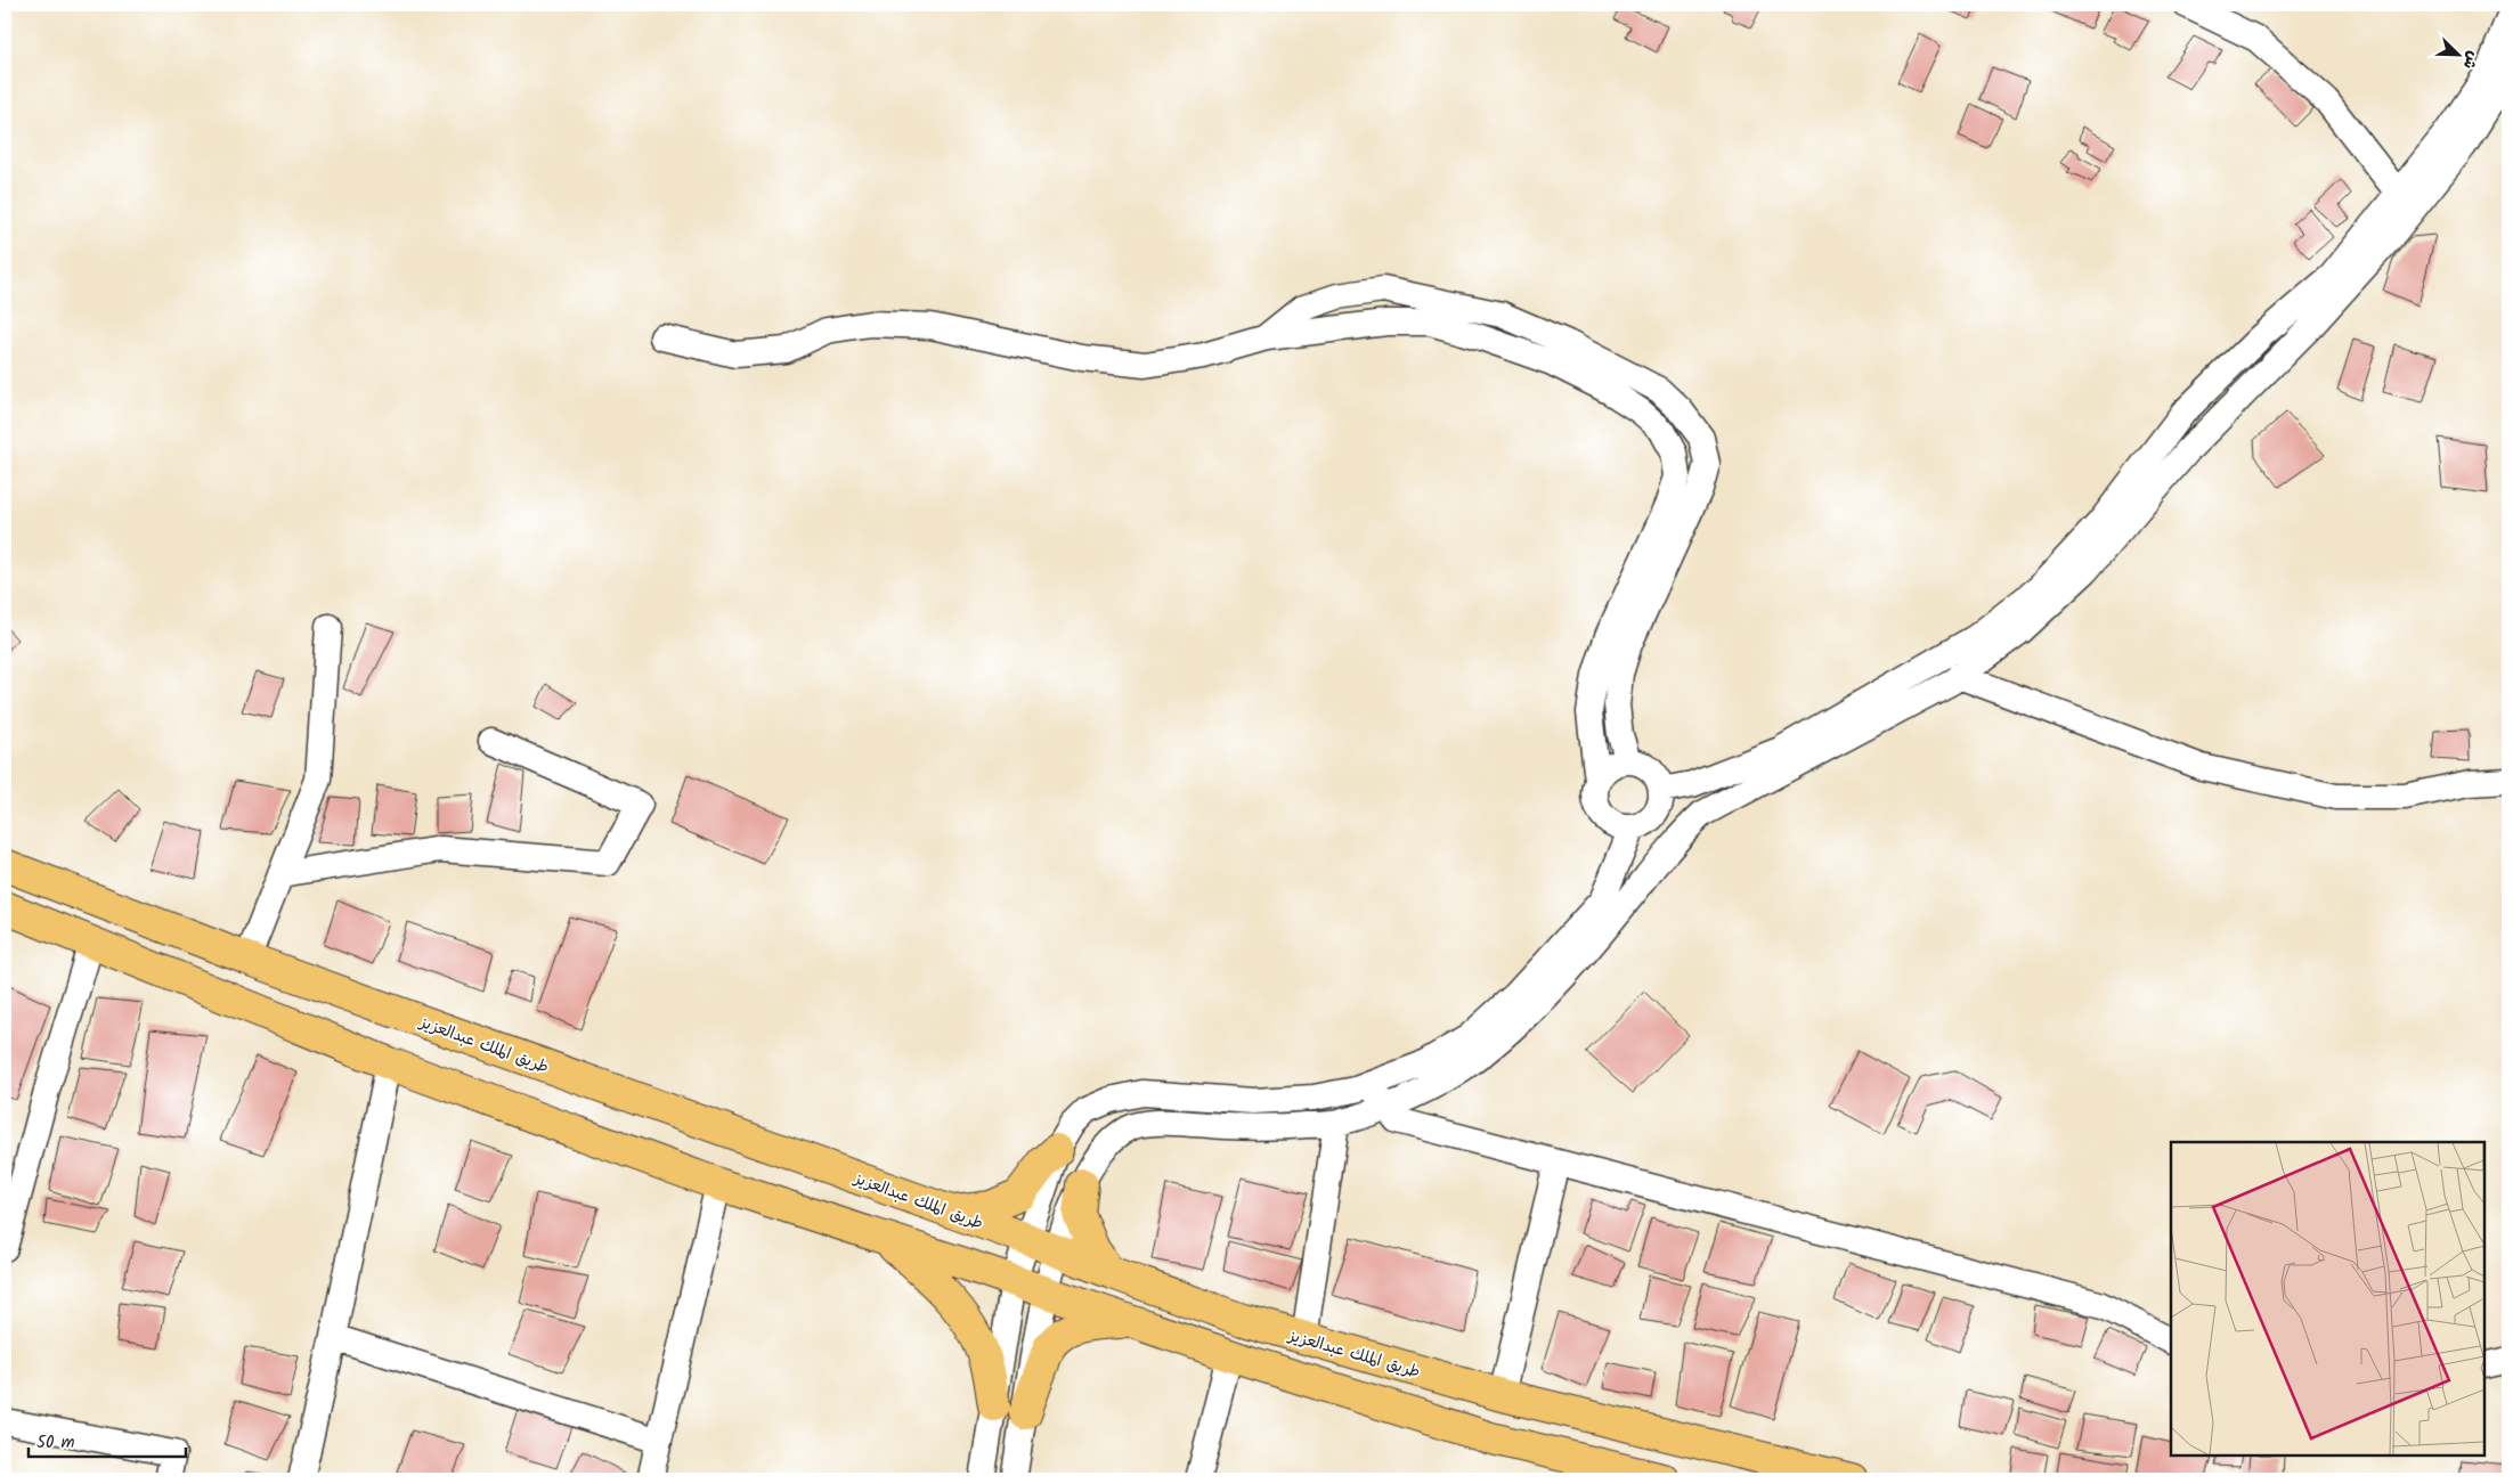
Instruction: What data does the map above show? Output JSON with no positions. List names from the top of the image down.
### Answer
{
  "streets": {
    "main road": ["طريق الملك عبدالعزيز"]
  },
  "scale_bar": "50 m",
  "north": "bottom right"
}
